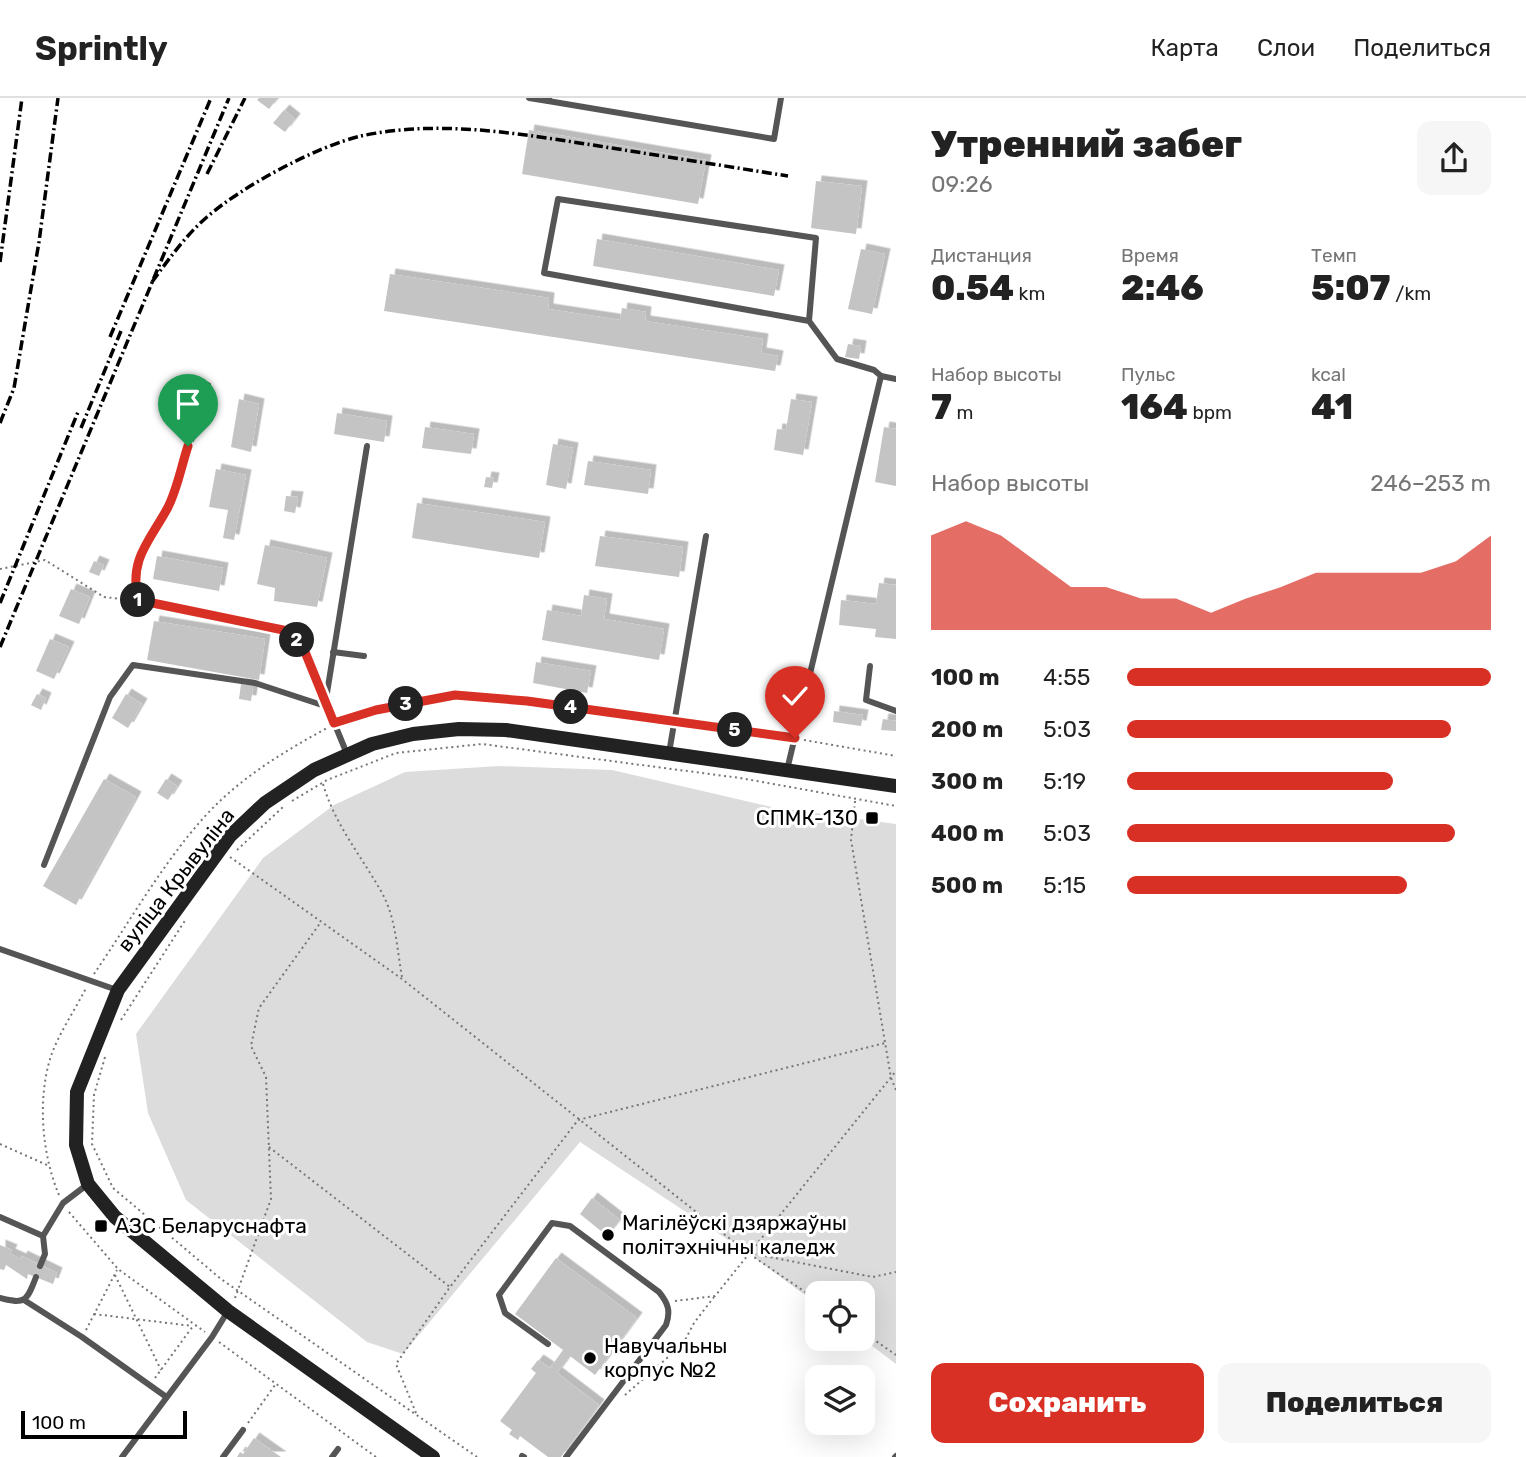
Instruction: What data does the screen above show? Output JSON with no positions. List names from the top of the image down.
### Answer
{
  "streets": {
    "main road": ["вуліца Крывуліна"]
  },
  "places": {
    "transit": ["СПМК-130", "АЗС Беларуснафта"],
    "other": ["Магілёўскі дзяржаўны політэхнічны каледж", "Навучальны корпус №2"]
  },
  "scale_bar": "100 m",
  "page": {
    "header": "Sprintly",
    "nav": ["Карта", "Слои", "Поделиться"],
    "heading": ["Утренний забег", "09:26"],
    "stats": [
      ["Дистанция", "0.54 km"],
      ["Время", "2:46"],
      ["Темп", "5:07 /km"],
      ["Набор высоты", "7 m"],
      ["Пульс", "164 bpm"],
      ["kcal", "41"]
    ],
    "chart": ["Набор высоты", "246–253 m"],
    "pins": [
      "1",
      "2",
      "3",
      "4",
      "5"
    ],
    "list": [
      {
        "name": "100 m",
        "note": "4:55"
      },
      {
        "name": "200 m",
        "note": "5:03"
      },
      {
        "name": "300 m",
        "note": "5:19"
      },
      {
        "name": "400 m",
        "note": "5:03"
      },
      {
        "name": "500 m",
        "note": "5:15"
      }
    ],
    "buttons": ["Сохранить", "Поделиться"],
    "scale": "100 m"
  }
}
